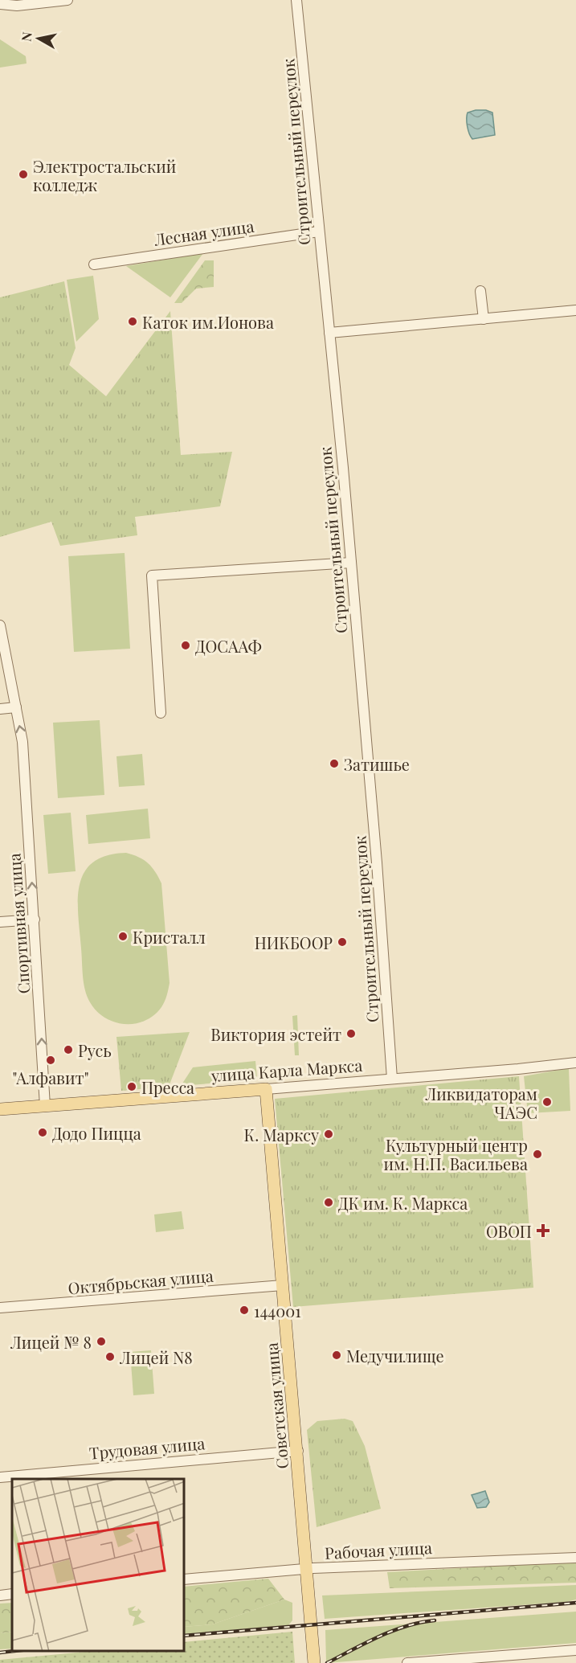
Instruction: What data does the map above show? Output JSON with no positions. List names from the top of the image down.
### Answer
{
  "streets": {
    "main road": ["улица Карла Маркса", "Советская улица"],
    "street": [
      "Строительный переулок",
      "Лесная улица",
      "Спортивная улица",
      "Октябрьская улица",
      "Трудовая улица",
      "Рабочая улица"
    ]
  },
  "crossings": [
    ["Строительный переулок", "Лесная улица"],
    ["Строительный переулок", "улица Карла Маркса"],
    ["Спортивная улица", "улица Карла Маркса"],
    ["улица Карла Маркса", "Советская улица"],
    ["Октябрьская улица", "Советская улица"],
    ["Советская улица", "Трудовая улица"],
    ["Советская улица", "Рабочая улица"]
  ],
  "one_way": ["Спортивная улица"],
  "places": {
    "other": [
      "Электростальский колледж",
      "Каток им.Ионова",
      "ДОСААФ",
      "Затишье",
      "Кристалл",
      "НИКБООР",
      "Виктория эстейт",
      "Русь",
      "\"Алфавит\"",
      "Пресса",
      "Ликвидаторам ЧАЭС",
      "Додо Пицца",
      "К. Марксу",
      "Культурный центр им. Н.П. Васильева",
      "ДК им. К. Маркса",
      "144001",
      "Лицей № 8",
      "Медучилище",
      "Лицей N8"
    ],
    "health": ["ОВОП"]
  },
  "north": "left"
}
